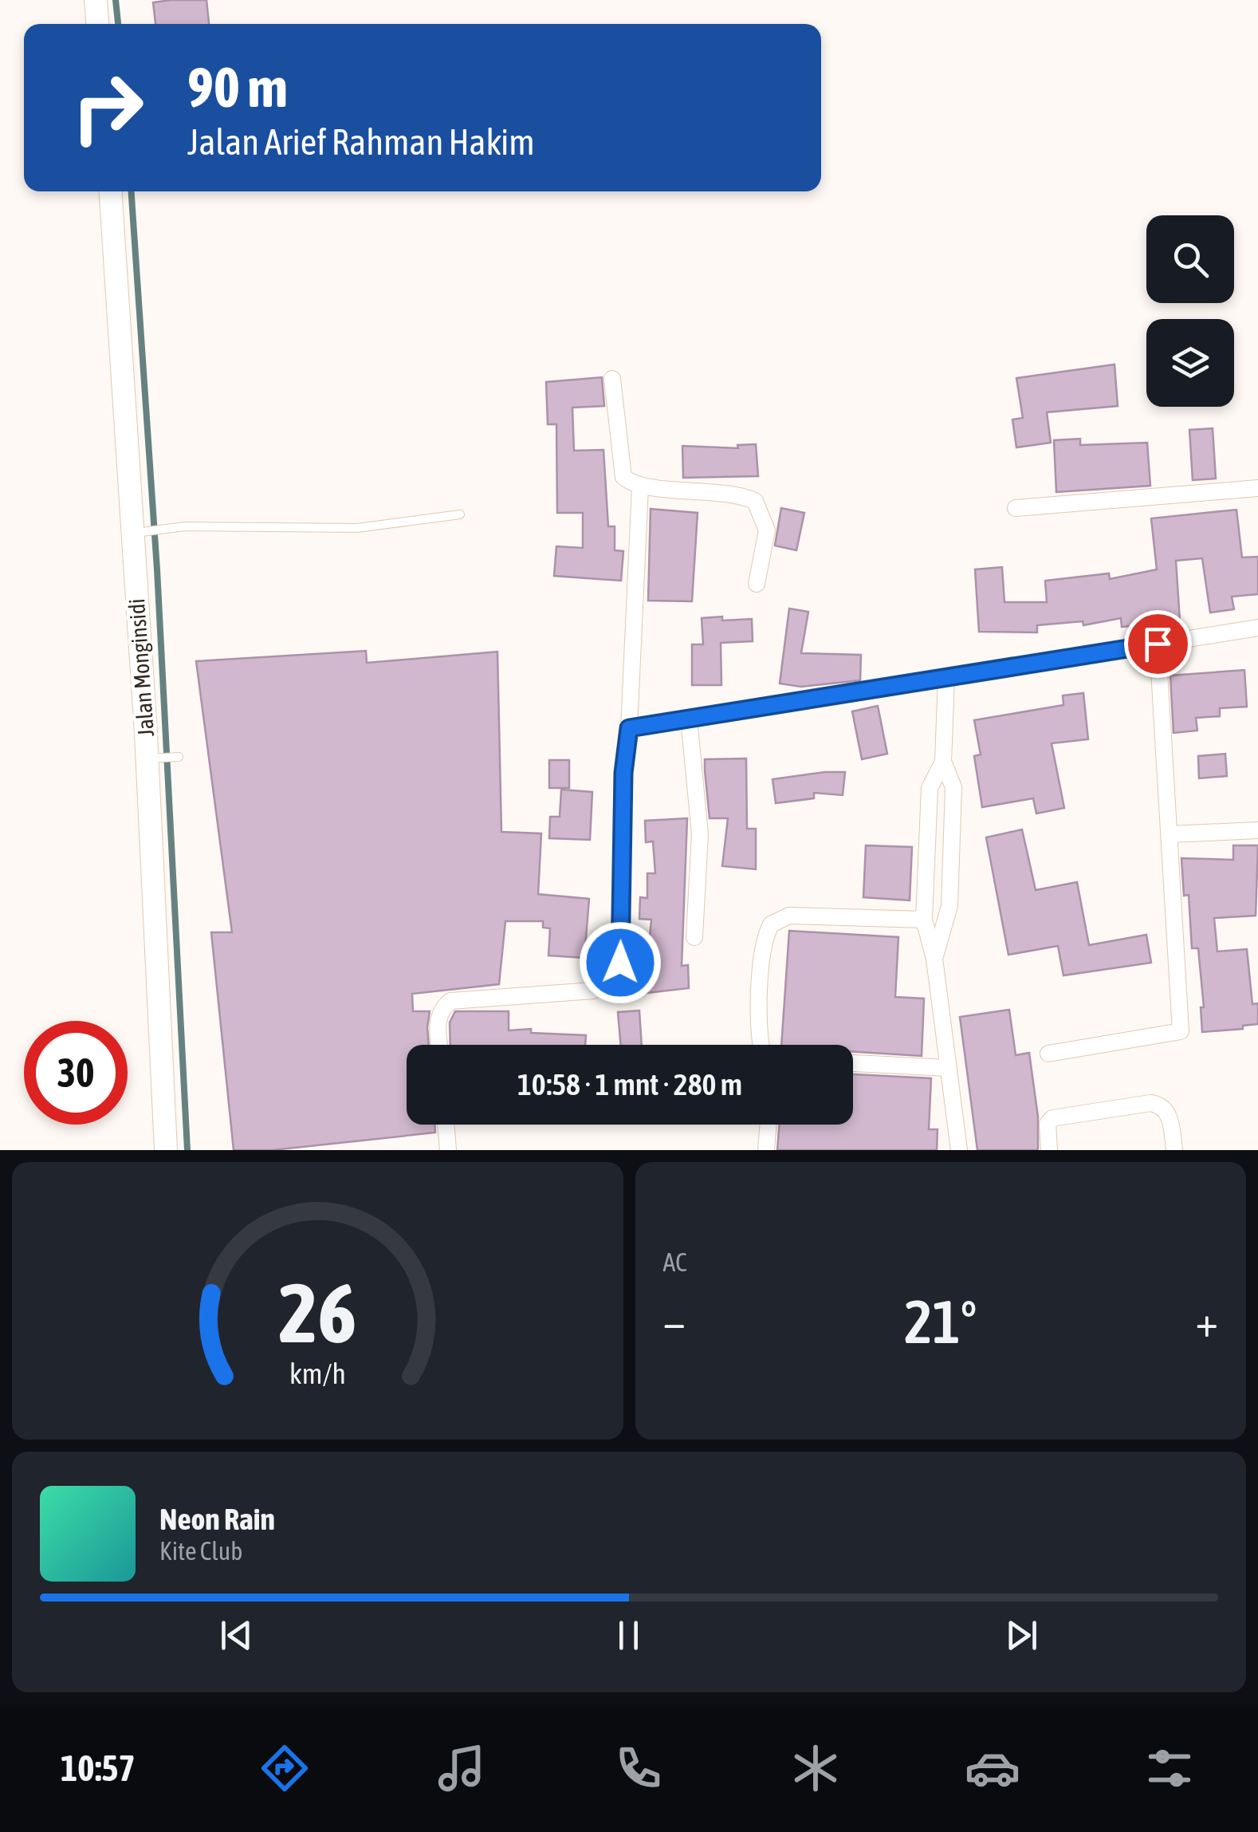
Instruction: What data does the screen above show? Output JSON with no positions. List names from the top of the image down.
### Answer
{
  "streets": {
    "main road": ["Jalan Monginsidi"]
  },
  "page": {
    "turn": ["90 m", "Jalan Arief Rahman Hakim"],
    "limit": "30",
    "trip": "10:58 · 1 mnt · 280 m",
    "tile": "AC",
    "heat": ["−", "21°", "+"],
    "song": ["Neon Rain", "Kite Club"],
    "tabs": "10:57",
    "gauge": ["26", "km/h"]
  }
}
